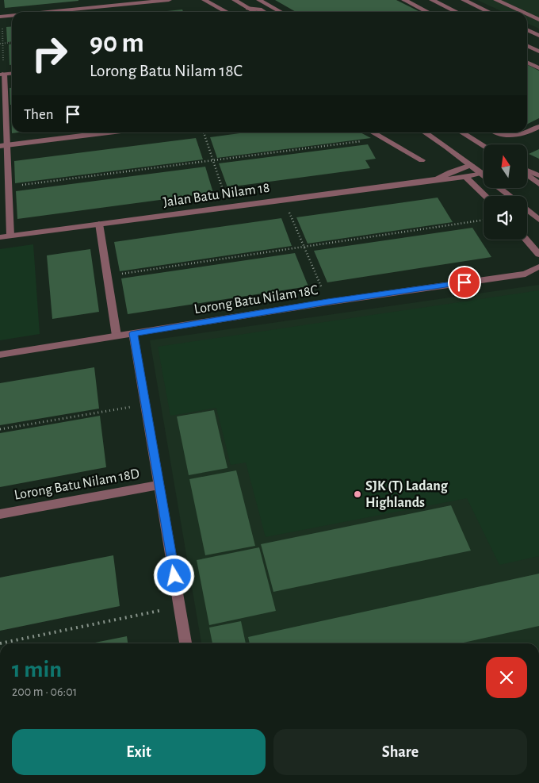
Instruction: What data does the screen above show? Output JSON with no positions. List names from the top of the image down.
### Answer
{
  "streets": {
    "street": ["Jalan Batu Nilam 18", "Lorong Batu Nilam 18C", "Lorong Batu Nilam 18D"]
  },
  "places": ["SJK (T) Ladang Highlands"],
  "north": "top",
  "page": {
    "turn": ["90 m", "Lorong Batu Nilam 18C"],
    "then": "Then",
    "heading": ["1 min", "200 m · 06:01"],
    "buttons": ["Exit", "Share"]
  }
}
